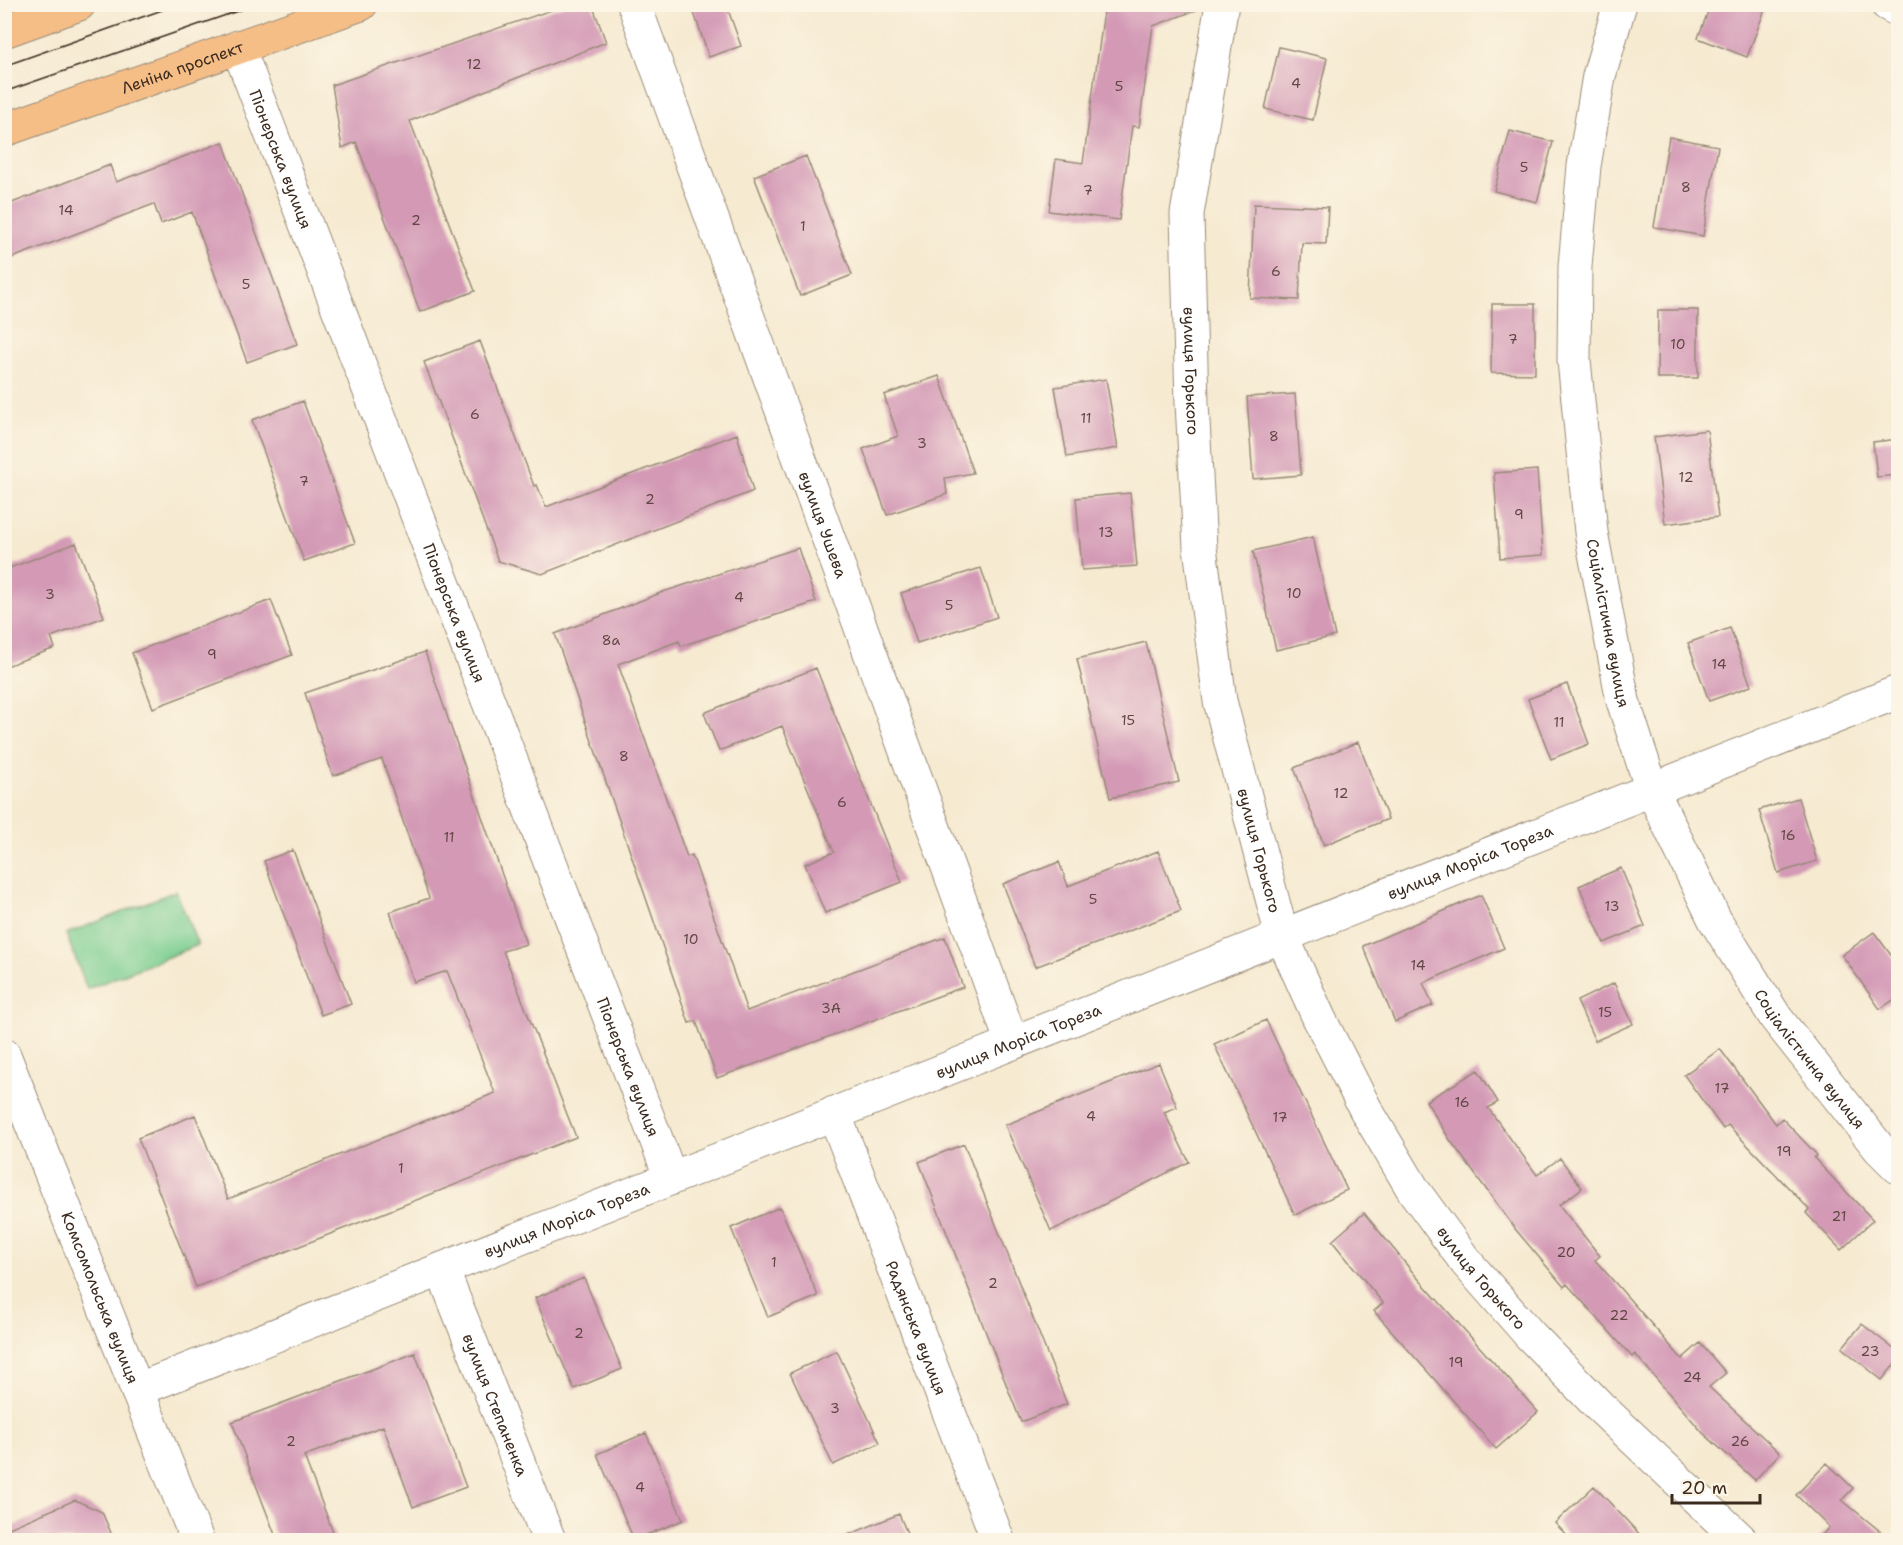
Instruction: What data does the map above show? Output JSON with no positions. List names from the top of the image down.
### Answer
{
  "streets": {
    "main road": ["Леніна проспект"],
    "street": [
      "Піонерська вулиця",
      "вулиця Горького",
      "вулиця Ушева",
      "Соціалістична вулиця",
      "вулиця Моріса Тореза",
      "Комсомольська вулиця",
      "Радянська вулиця",
      "вулиця Степаненка"
    ]
  },
  "crossings": [
    ["Леніна проспект", "Піонерська вулиця"],
    ["Піонерська вулиця", "вулиця Моріса Тореза"],
    ["вулиця Горького", "вулиця Моріса Тореза"],
    ["вулиця Ушева", "вулиця Моріса Тореза"],
    ["Соціалістична вулиця", "вулиця Моріса Тореза"],
    ["вулиця Моріса Тореза", "Комсомольська вулиця"],
    ["вулиця Моріса Тореза", "Радянська вулиця"],
    ["вулиця Моріса Тореза", "вулиця Степаненка"]
  ],
  "house_numbers": [
    "12",
    "4",
    "5",
    "5",
    "8",
    "7",
    "14",
    "2",
    "1",
    "6",
    "5",
    "7",
    "10",
    "6",
    "11",
    "8",
    "3",
    "12",
    "7",
    "2",
    "9",
    "13",
    "10",
    "3",
    "4",
    "5",
    "8а",
    "9",
    "14",
    "15",
    "11",
    "8",
    "12",
    "6",
    "16",
    "11",
    "5",
    "13",
    "10",
    "14",
    "3А",
    "15",
    "17",
    "16",
    "4",
    "17",
    "19",
    "1",
    "21",
    "20",
    "1",
    "2",
    "22",
    "2",
    "23",
    "19",
    "24",
    "3",
    "2",
    "26",
    "4"
  ],
  "scale_bar": "20 m"
}
